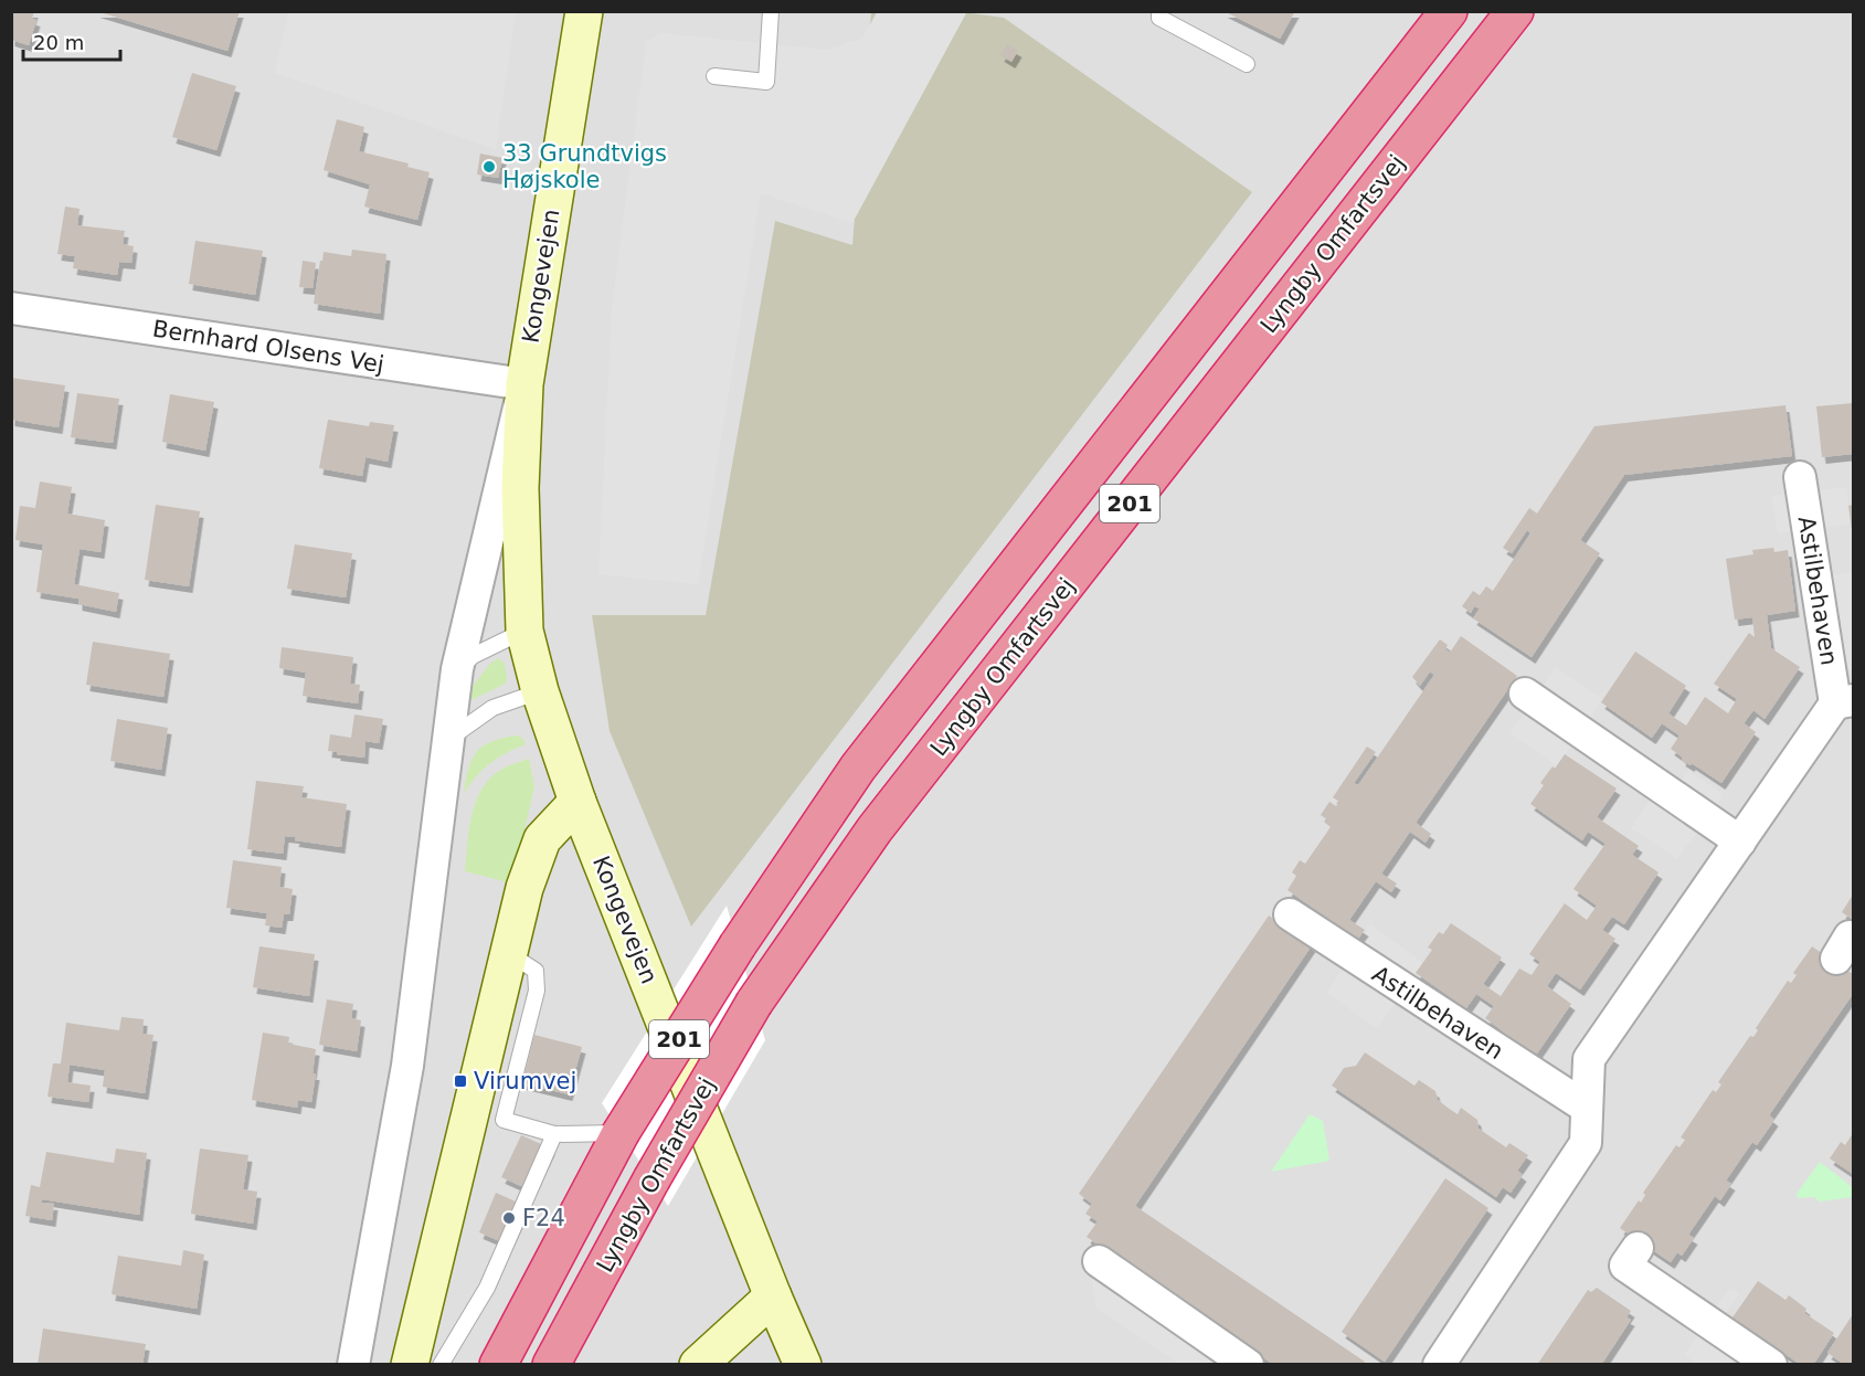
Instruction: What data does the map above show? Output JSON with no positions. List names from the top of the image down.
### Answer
{
  "streets": {
    "highway": ["Lyngby Omfartsvej", "201"],
    "street": ["Kongevejen", "Bernhard Olsens Vej", "Astilbehaven"]
  },
  "crossings": [
    ["Kongevejen", "Bernhard Olsens Vej"]
  ],
  "places": {
    "other": ["33 Grundtvigs Højskole", "F24"],
    "transit": ["Virumvej"]
  },
  "scale_bar": "20 m"
}
